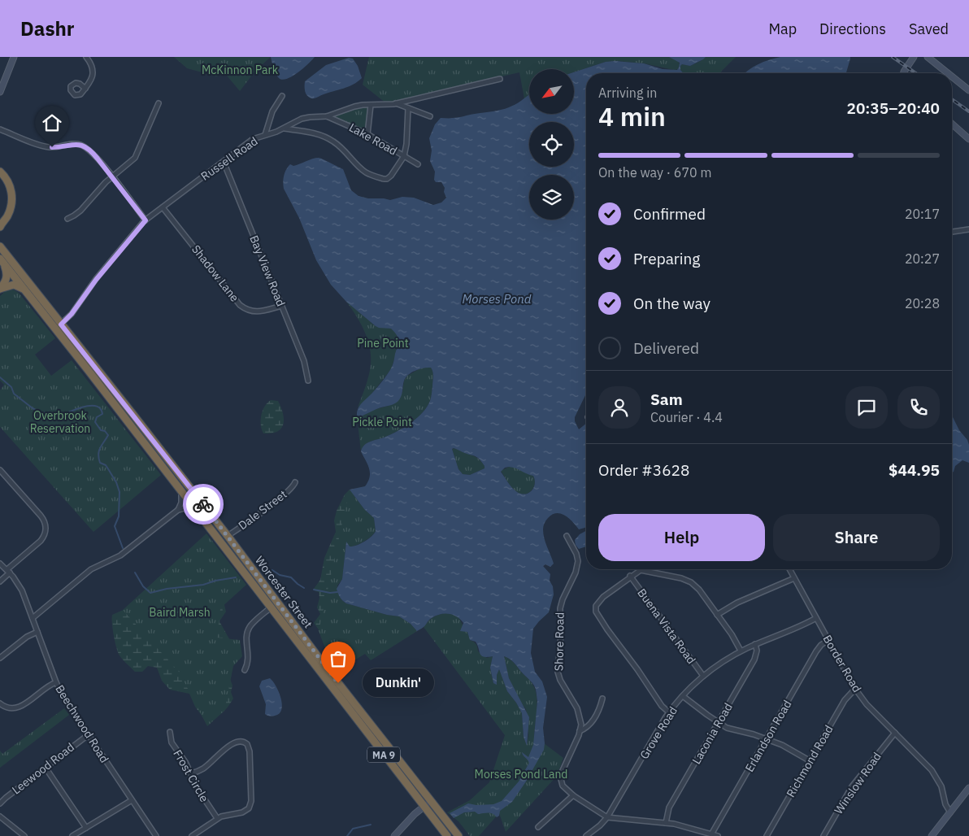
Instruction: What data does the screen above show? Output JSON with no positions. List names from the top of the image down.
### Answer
{
  "streets": {
    "highway": ["Worcester Street", "MA 9"],
    "street": [
      "Lake Road",
      "Russell Road",
      "Bay View Road",
      "Shadow Lane",
      "Dale Street",
      "Buena Vista Road",
      "Shore Road",
      "Border Road",
      "Beechwood Road",
      "Grove Road",
      "Laconia Road",
      "Erlandson Road",
      "Richmond Road",
      "Leewood Road",
      "Frost Circle",
      "Winslow Road"
    ]
  },
  "crossings": [
    ["Lake Road", "Russell Road"],
    ["Russell Road", "Bay View Road"],
    ["Russell Road", "Shadow Lane"],
    ["Russell Road", "Worcester Street"],
    ["Bay View Road", "Shadow Lane"],
    ["Dale Street", "Worcester Street"],
    ["Buena Vista Road", "Grove Road"],
    ["Shore Road", "Grove Road"],
    ["Border Road", "Grove Road"],
    ["Border Road", "Erlandson Road"],
    ["Border Road", "Richmond Road"],
    ["Border Road", "Winslow Road"],
    ["Beechwood Road", "Leewood Road"],
    ["Grove Road", "Laconia Road"]
  ],
  "water": ["Morses Pond"],
  "parks": [
    "McKinnon Park",
    "Pine Point",
    "Overbrook Reservation",
    "Pickle Point",
    "Baird Marsh",
    "Morses Pond Land"
  ],
  "places": ["Dunkin'"],
  "north": "bottom left",
  "page": {
    "header": "Dashr",
    "nav": ["Map", "Directions", "Saved"],
    "heading": ["4 min", "Arriving in", "20:35–20:40"],
    "panel": [
      "Sam",
      "Courier · 4.4",
      "Order #3628",
      "$44.95"
    ],
    "bar": "On the way · 670 m",
    "list": [
      ["Confirmed", "20:17"],
      ["Preparing", "20:27"],
      ["On the way", "20:28"],
      "Delivered"
    ],
    "buttons": ["Help", "Share"],
    "bubble": "Dunkin'"
  }
}
